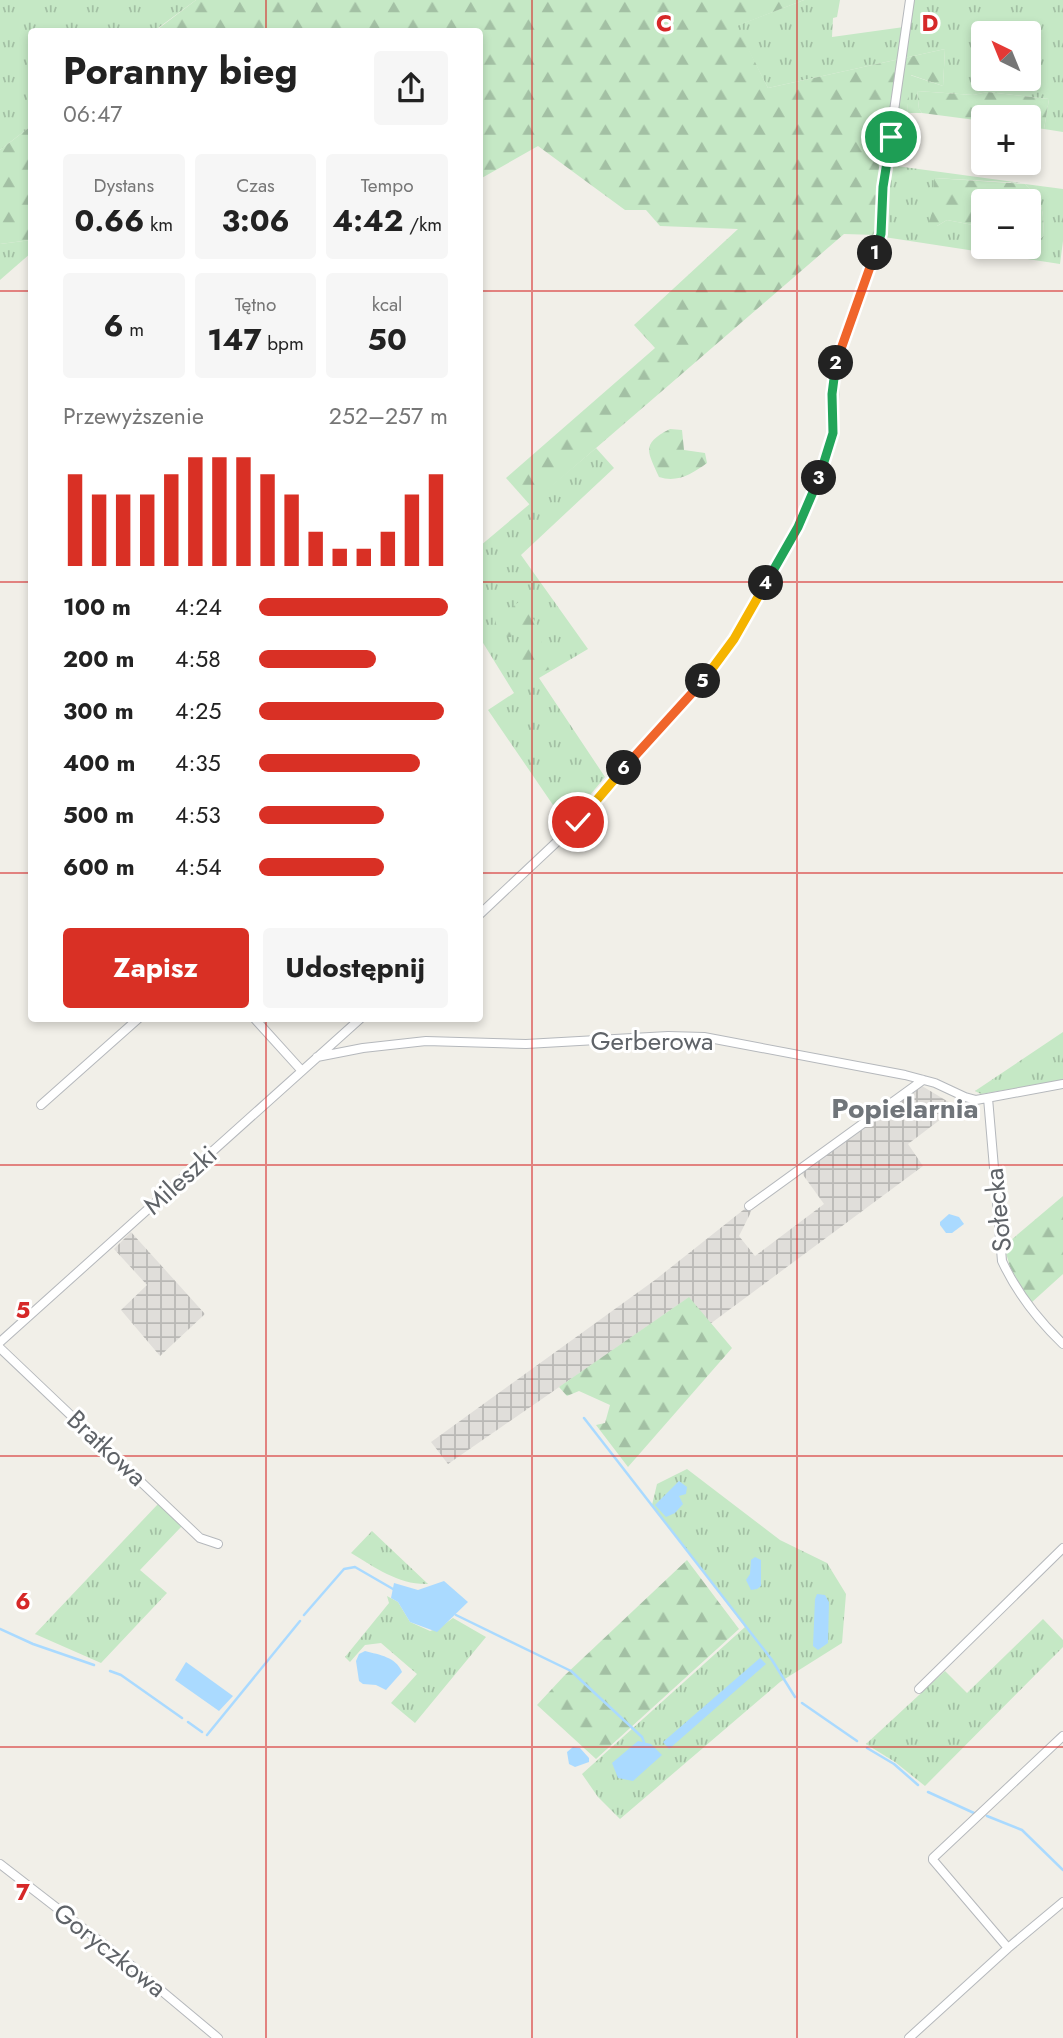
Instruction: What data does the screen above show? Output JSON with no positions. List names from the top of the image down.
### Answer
{
  "streets": {
    "street": [
      "Gerberowa",
      "Mileszki",
      "Sołecka",
      "Bratkowa",
      "Goryczkowa"
    ]
  },
  "crossings": [
    ["Gerberowa", "Mileszki"],
    ["Gerberowa", "Sołecka"]
  ],
  "districts": ["Popielarnia"],
  "north": "top left",
  "page": {
    "map_buttons": ["+", "−"],
    "heading": ["Poranny bieg", "06:47"],
    "stats": [
      ["Dystans", "0.66 km"],
      ["Czas", "3:06"],
      ["Tempo", "4:42 /km"],
      ["6 m"],
      ["Tętno", "147 bpm"],
      ["kcal", "50"]
    ],
    "pins": [
      "1",
      "2",
      "3",
      "4",
      "5",
      "6"
    ],
    "chart": ["Przewyższenie", "252–257 m"],
    "list": [
      {
        "name": "100 m",
        "note": "4:24"
      },
      {
        "name": "200 m",
        "note": "4:58"
      },
      {
        "name": "300 m",
        "note": "4:25"
      },
      {
        "name": "400 m",
        "note": "4:35"
      },
      {
        "name": "500 m",
        "note": "4:53"
      },
      {
        "name": "600 m",
        "note": "4:54"
      }
    ],
    "buttons": ["Zapisz", "Udostępnij"]
  },
  "grid": {
    "columns": ["C", "D"],
    "rows": ["5", "6", "7"]
  }
}
